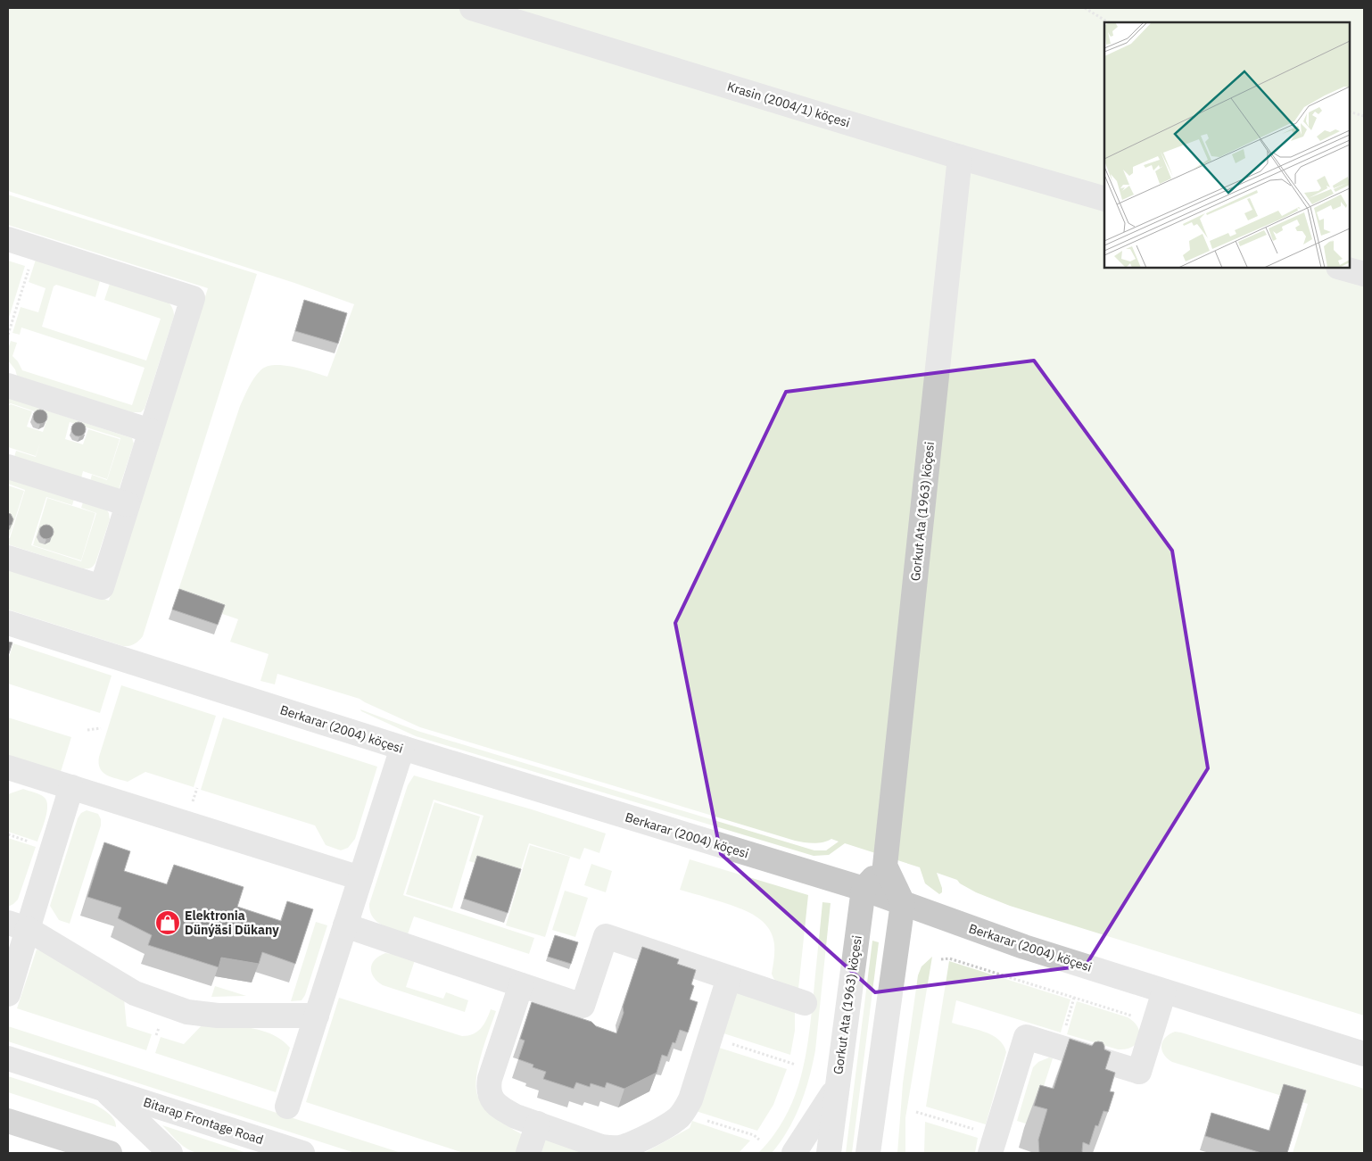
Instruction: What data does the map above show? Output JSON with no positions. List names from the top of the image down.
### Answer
{
  "streets": {
    "street": [
      "Krasin (2004/1) köçesi",
      "Gorkut Ata (1963) köçesi",
      "Berkarar (2004) köçesi",
      "Bitarap Frontage Road"
    ]
  },
  "crossings": [
    ["Krasin (2004/1) köçesi", "Gorkut Ata (1963) köçesi"],
    ["Gorkut Ata (1963) köçesi", "Berkarar (2004) köçesi"]
  ],
  "places": {
    "shop": ["Elektronia Dünýäsi Dükany"]
  }
}
